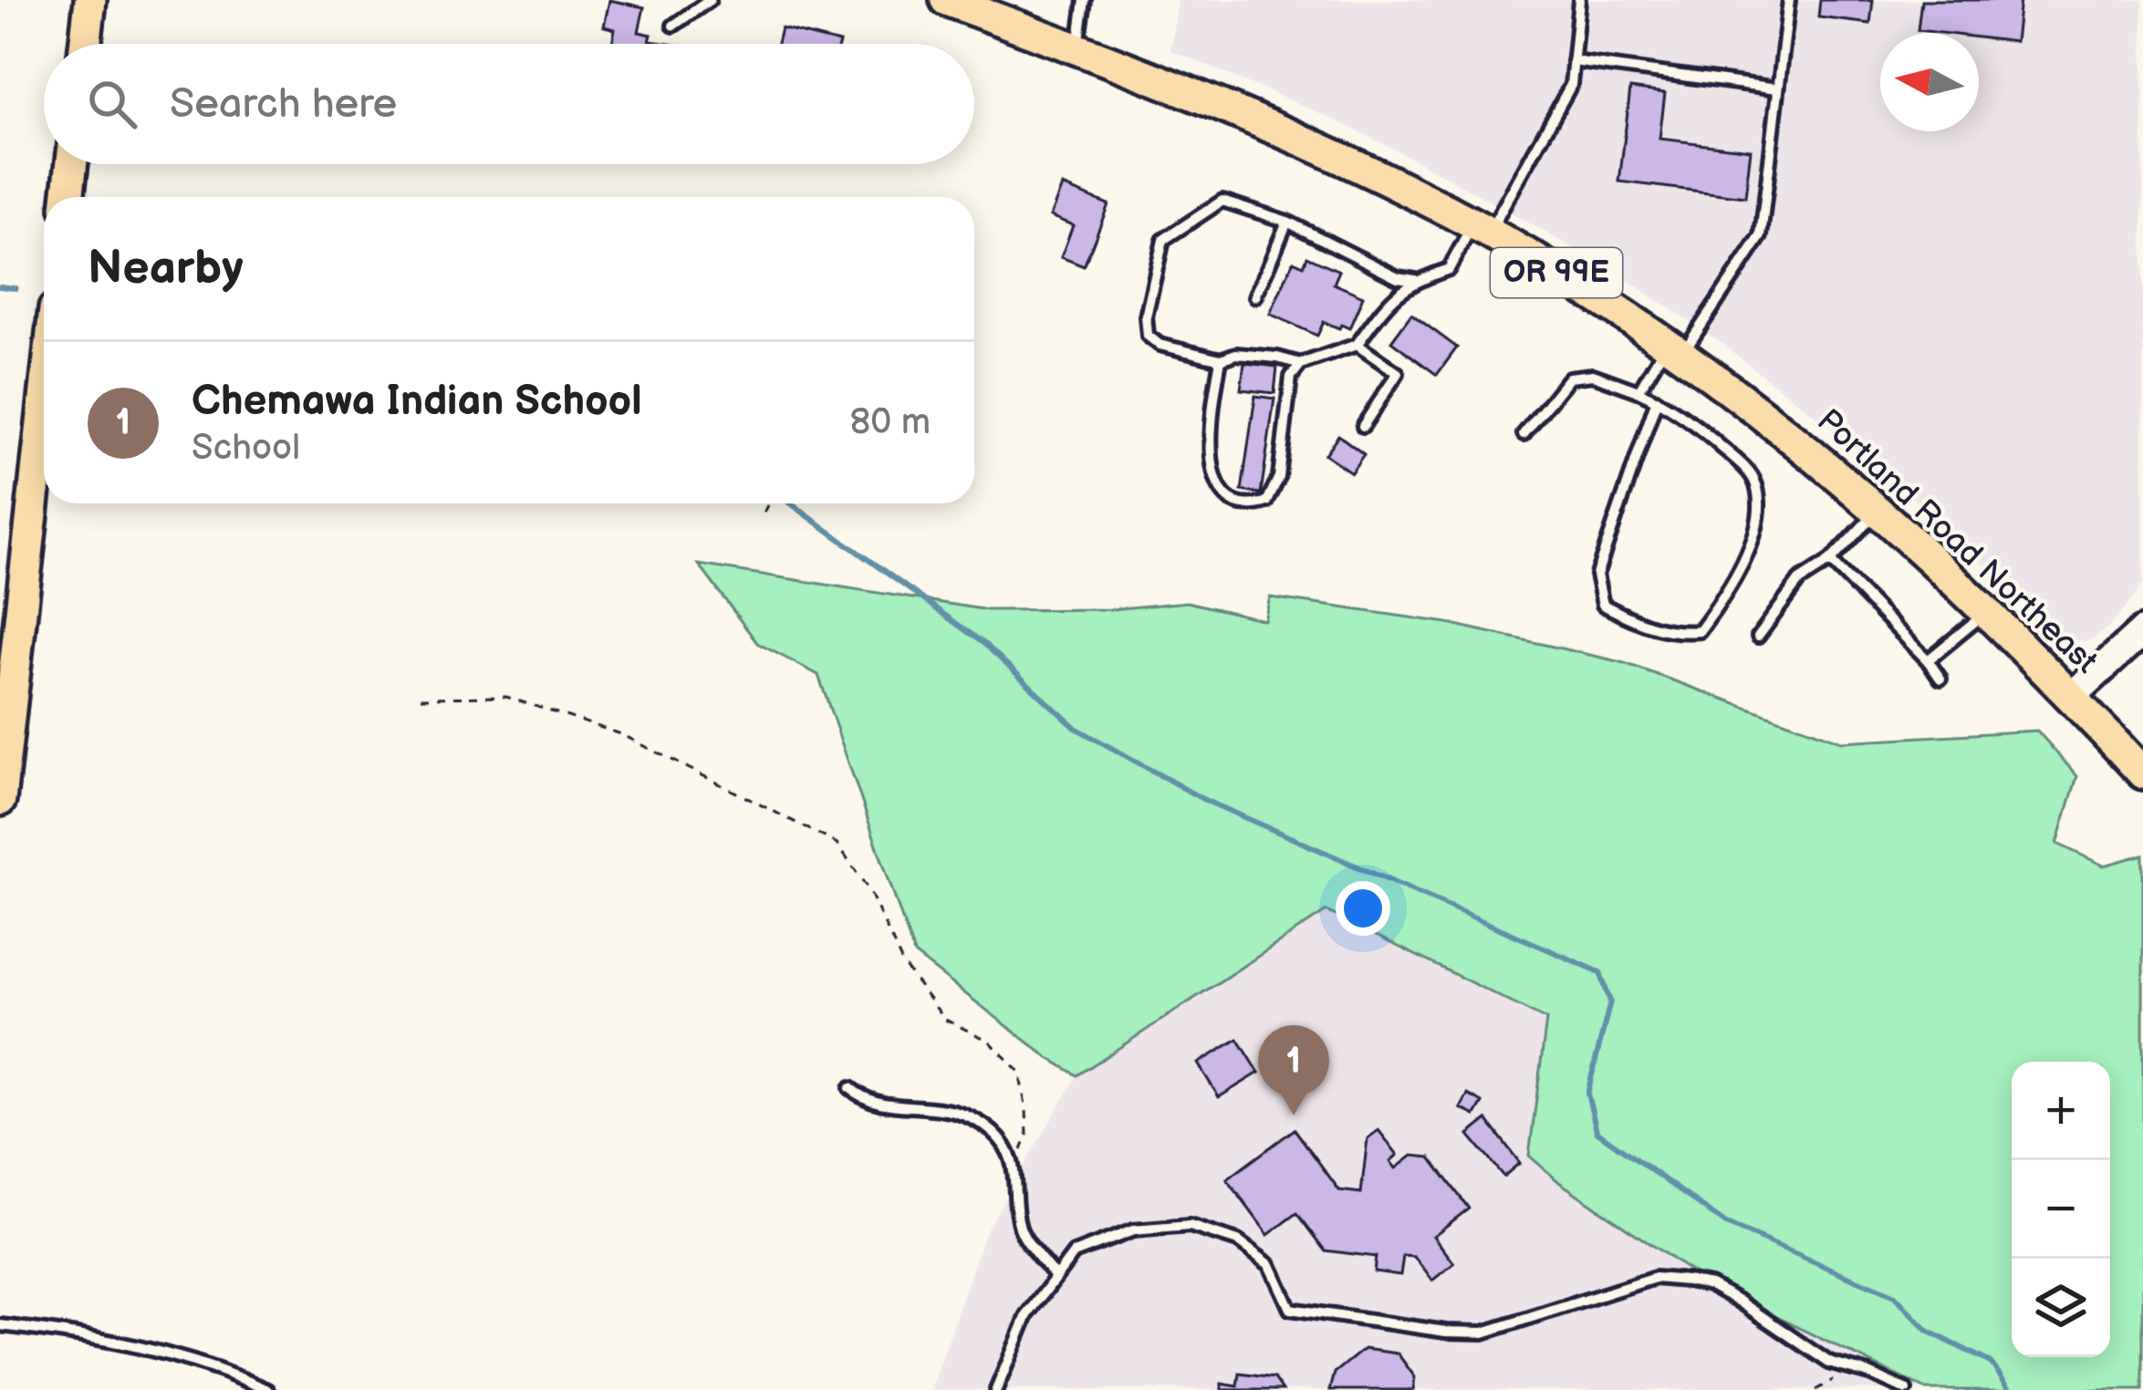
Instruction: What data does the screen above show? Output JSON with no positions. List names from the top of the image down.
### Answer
{
  "streets": {
    "main road": ["OR 99E", "Portland Road Northeast"]
  },
  "north": "left",
  "page": {
    "search": "Search here",
    "heading": "Nearby",
    "list": [
      {
        "mark": "1",
        "name": "Chemawa Indian School",
        "note": "School",
        "value": "80 m"
      }
    ],
    "pins": "1",
    "map_buttons": ["+", "−"]
  }
}
